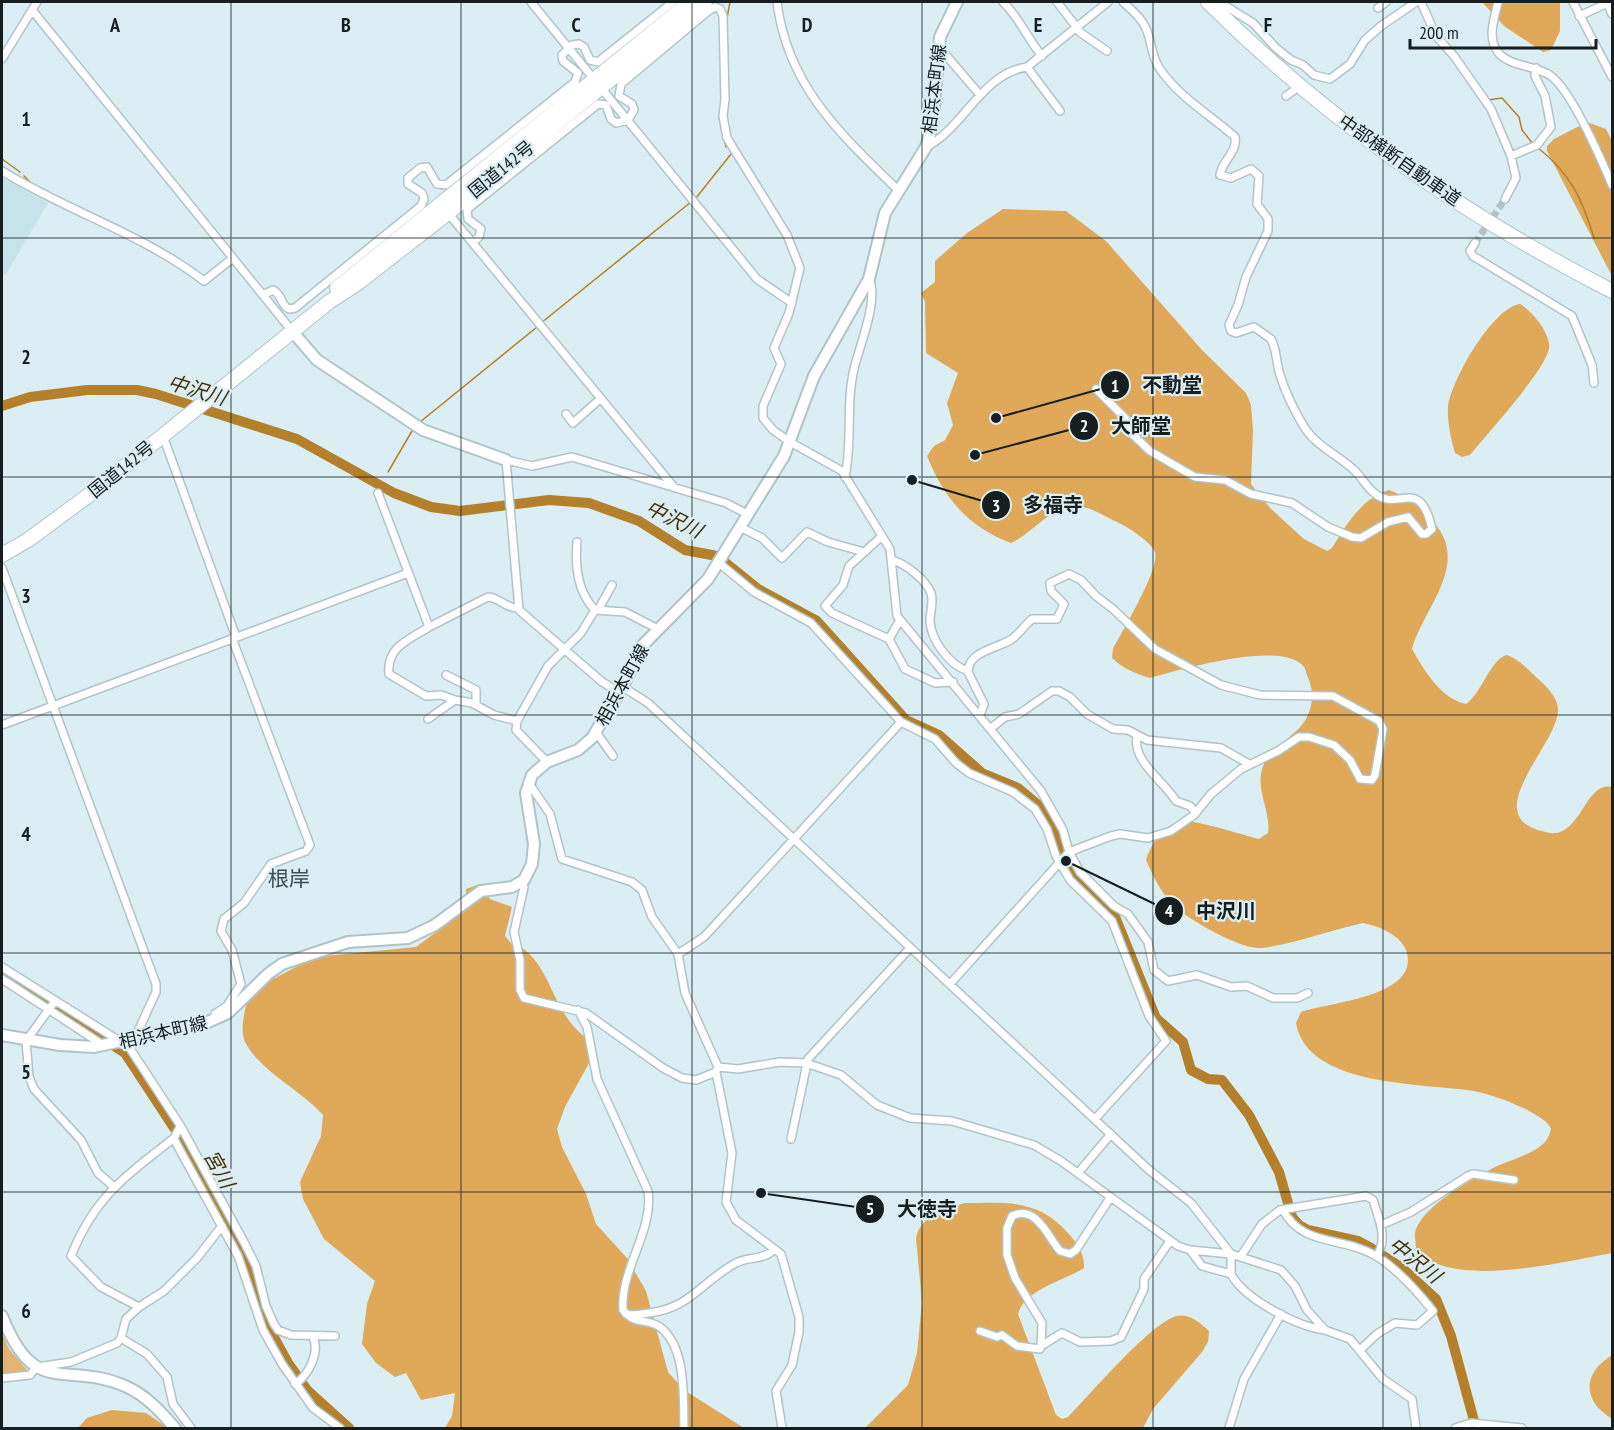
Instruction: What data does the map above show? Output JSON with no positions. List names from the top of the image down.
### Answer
{
  "streets": {
    "highway": ["中部横断自動車道", "国道142号"],
    "main road": ["相浜本町線"]
  },
  "districts": ["根岸"],
  "water": ["中沢川", "宮川"],
  "places": [
    "不動堂",
    "大師堂",
    "多福寺",
    "中沢川",
    "大徳寺"
  ],
  "scale_bar": "200 m",
  "grid": {
    "columns": [
      "A",
      "B",
      "C",
      "D",
      "E",
      "F"
    ],
    "rows": [
      "1",
      "2",
      "3",
      "4",
      "5",
      "6"
    ]
  }
}
